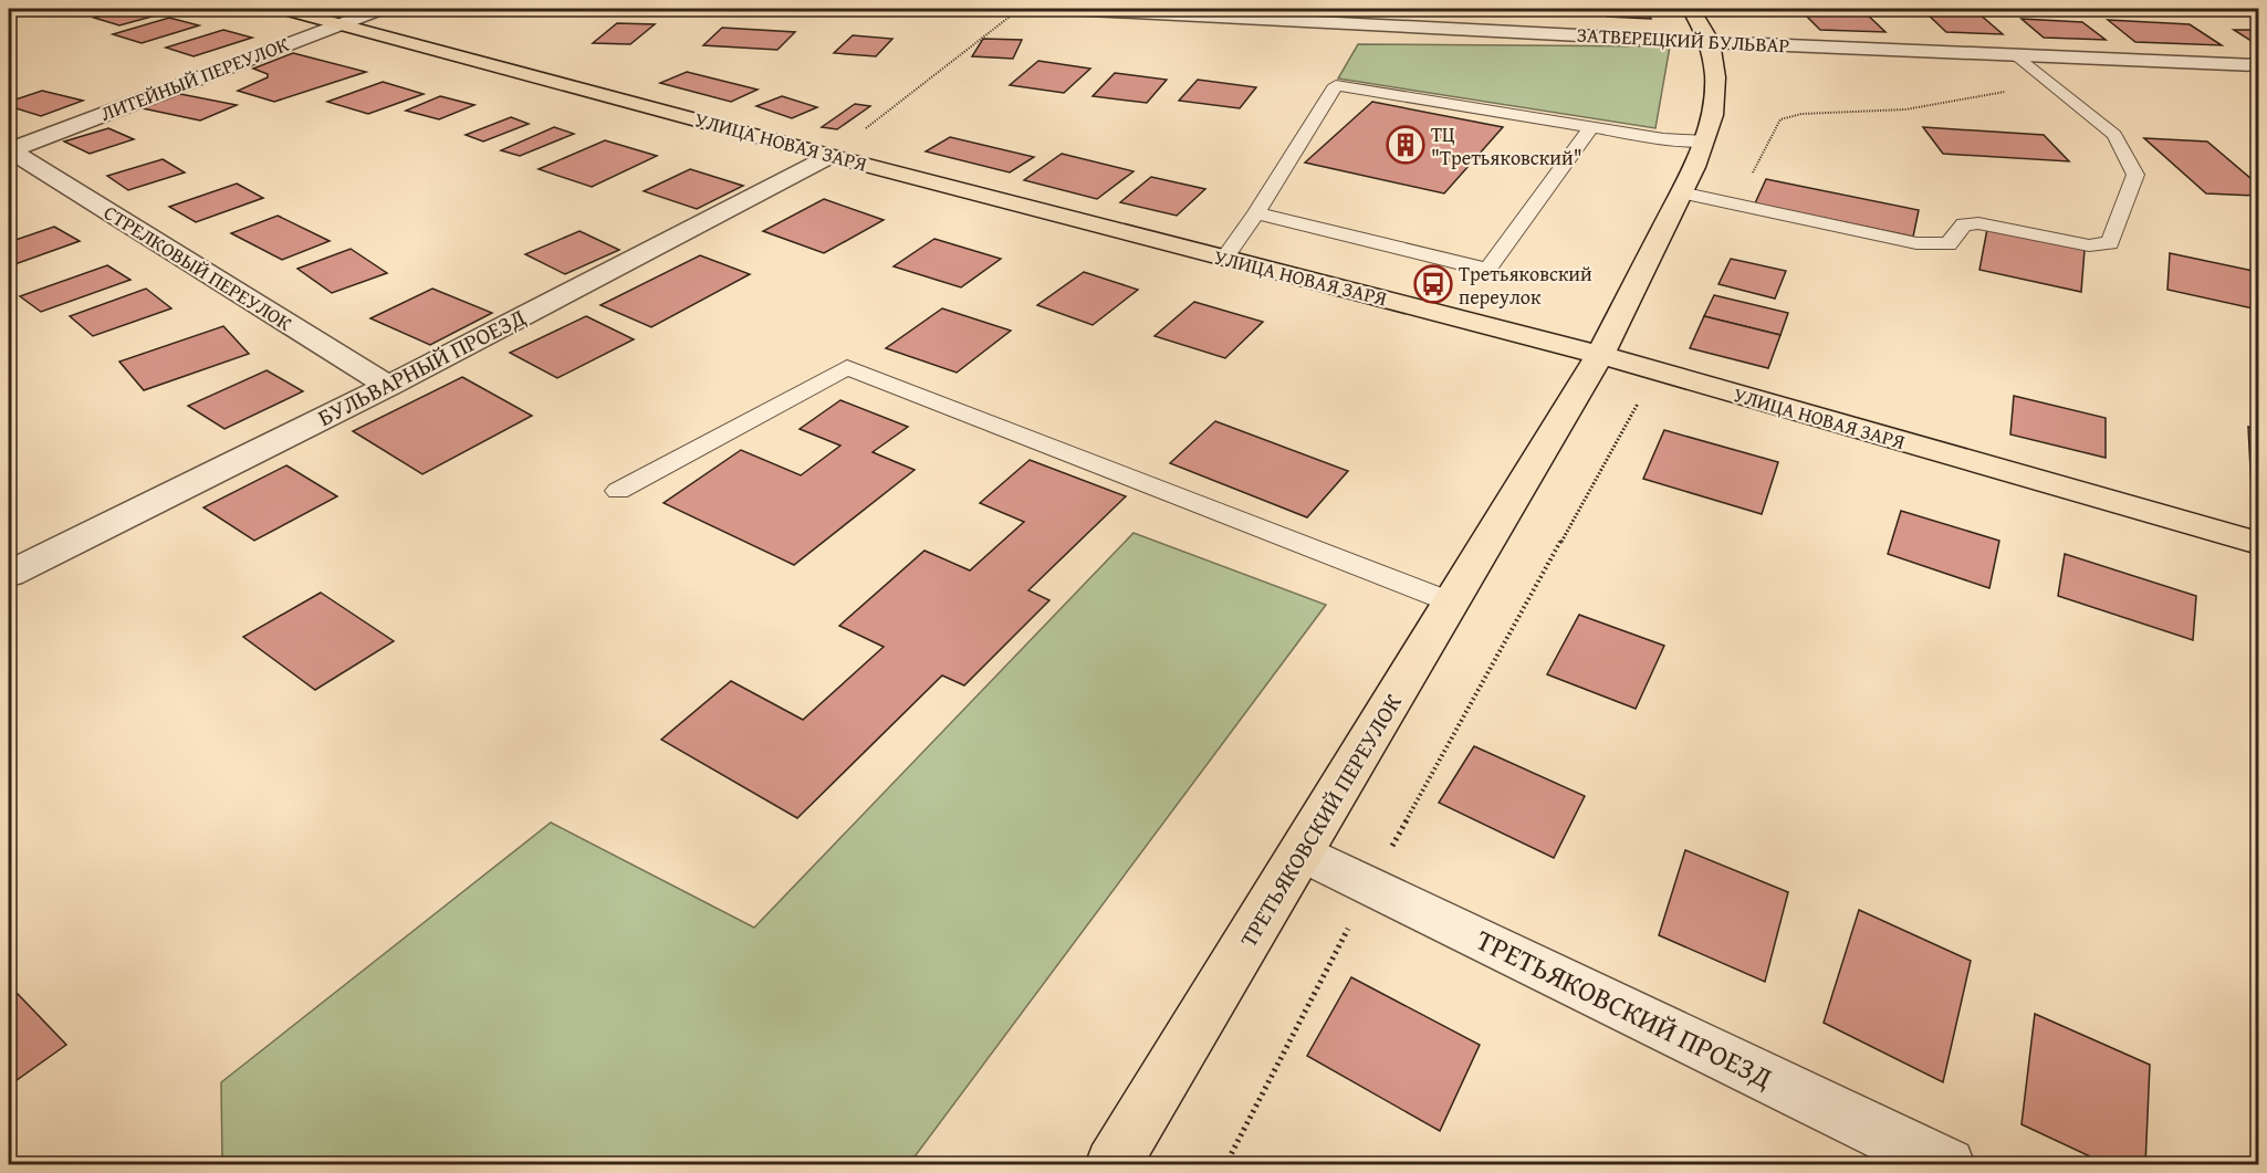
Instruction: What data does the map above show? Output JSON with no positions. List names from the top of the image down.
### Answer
{
  "streets": {
    "main road": ["УЛИЦА НОВАЯ ЗАРЯ", "ТРЕТЬЯКОВСКИЙ ПЕРЕУЛОК"],
    "street": [
      "ЗАТВЕРЕЦКИЙ БУЛЬВАР",
      "ЛИТЕЙНЫЙ ПЕРЕУЛОК",
      "СТРЕЛКОВЫЙ ПЕРЕУЛОК",
      "БУЛЬВАРНЫЙ ПРОЕЗД",
      "ТРЕТЬЯКОВСКИЙ ПРОЕЗД"
    ]
  },
  "crossings": [
    ["ЗАТВЕРЕЦКИЙ БУЛЬВАР", "ТРЕТЬЯКОВСКИЙ ПЕРЕУЛОК"],
    ["ЛИТЕЙНЫЙ ПЕРЕУЛОК", "УЛИЦА НОВАЯ ЗАРЯ"],
    ["ЛИТЕЙНЫЙ ПЕРЕУЛОК", "СТРЕЛКОВЫЙ ПЕРЕУЛОК"],
    ["УЛИЦА НОВАЯ ЗАРЯ", "БУЛЬВАРНЫЙ ПРОЕЗД"],
    ["УЛИЦА НОВАЯ ЗАРЯ", "ТРЕТЬЯКОВСКИЙ ПЕРЕУЛОК"],
    ["СТРЕЛКОВЫЙ ПЕРЕУЛОК", "БУЛЬВАРНЫЙ ПРОЕЗД"],
    ["ТРЕТЬЯКОВСКИЙ ПЕРЕУЛОК", "ТРЕТЬЯКОВСКИЙ ПРОЕЗД"]
  ],
  "places": {
    "building": ["ТЦ \"Третьяковский\""],
    "bus stop": ["Третьяковский переулок"]
  }
}
